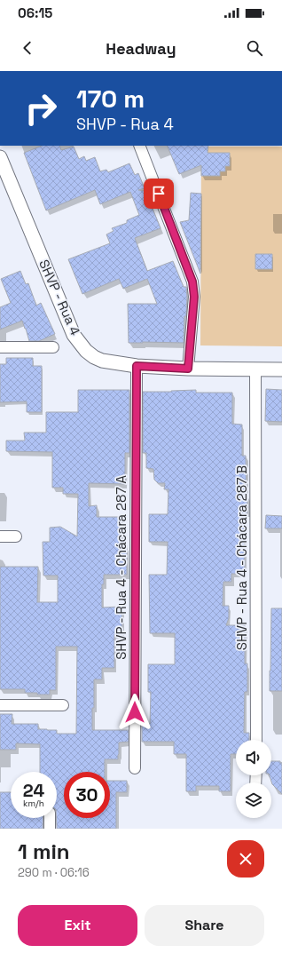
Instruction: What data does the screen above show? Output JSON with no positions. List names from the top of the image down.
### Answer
{
  "streets": {
    "street": ["SHVP - Rua 4", "SHVP - Rua 4 - Chácara 287 B", "SHVP - Rua 4 - Chácara 287 A"]
  },
  "crossings": [
    ["SHVP - Rua 4", "SHVP - Rua 4 - Chácara 287 B"],
    ["SHVP - Rua 4", "SHVP - Rua 4 - Chácara 287 A"]
  ],
  "page": {
    "status": "06:15",
    "header": "Headway",
    "turn": ["170 m", "SHVP - Rua 4"],
    "speed": "24 km/h",
    "limit": "30",
    "heading": ["1 min", "290 m · 06:16"],
    "buttons": ["Exit", "Share"]
  }
}
